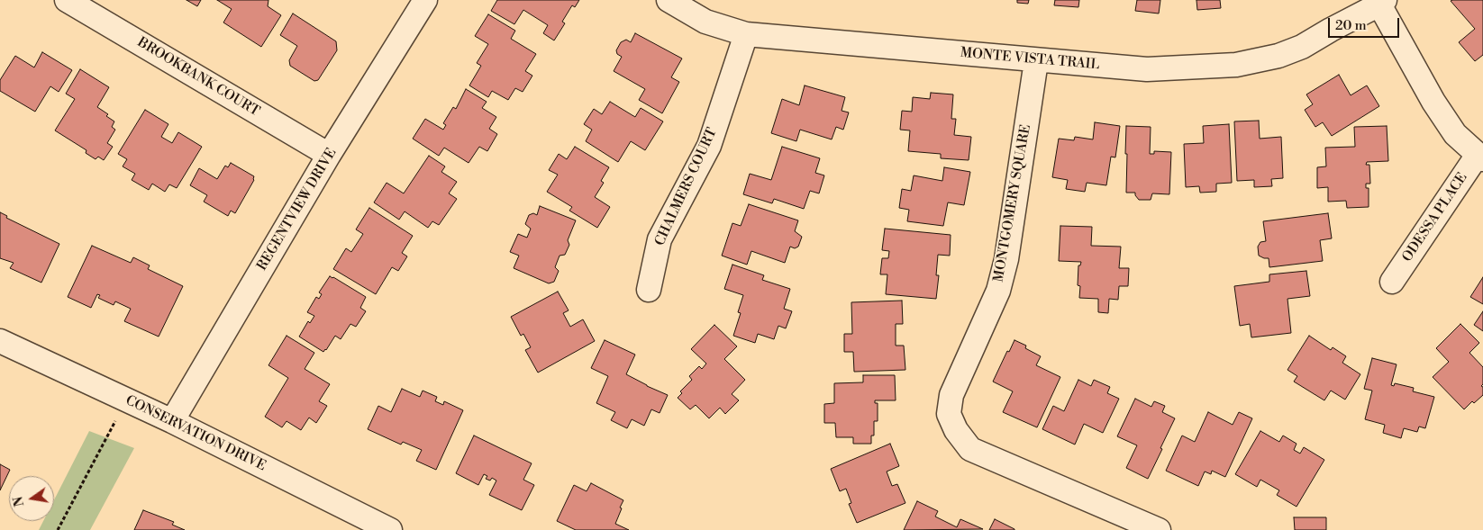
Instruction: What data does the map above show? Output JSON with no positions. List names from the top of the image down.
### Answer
{
  "streets": {
    "street": [
      "MONTE VISTA TRAIL",
      "BROOKBANK COURT",
      "CHALMERS COURT",
      "MONTGOMERY SQUARE",
      "REGENTVIEW DRIVE",
      "ODESSA PLACE",
      "CONSERVATION DRIVE"
    ]
  },
  "crossings": [
    ["MONTE VISTA TRAIL", "CHALMERS COURT"],
    ["MONTE VISTA TRAIL", "MONTGOMERY SQUARE"],
    ["BROOKBANK COURT", "REGENTVIEW DRIVE"],
    ["REGENTVIEW DRIVE", "CONSERVATION DRIVE"]
  ],
  "scale_bar": "20 m",
  "north": "left"
}
